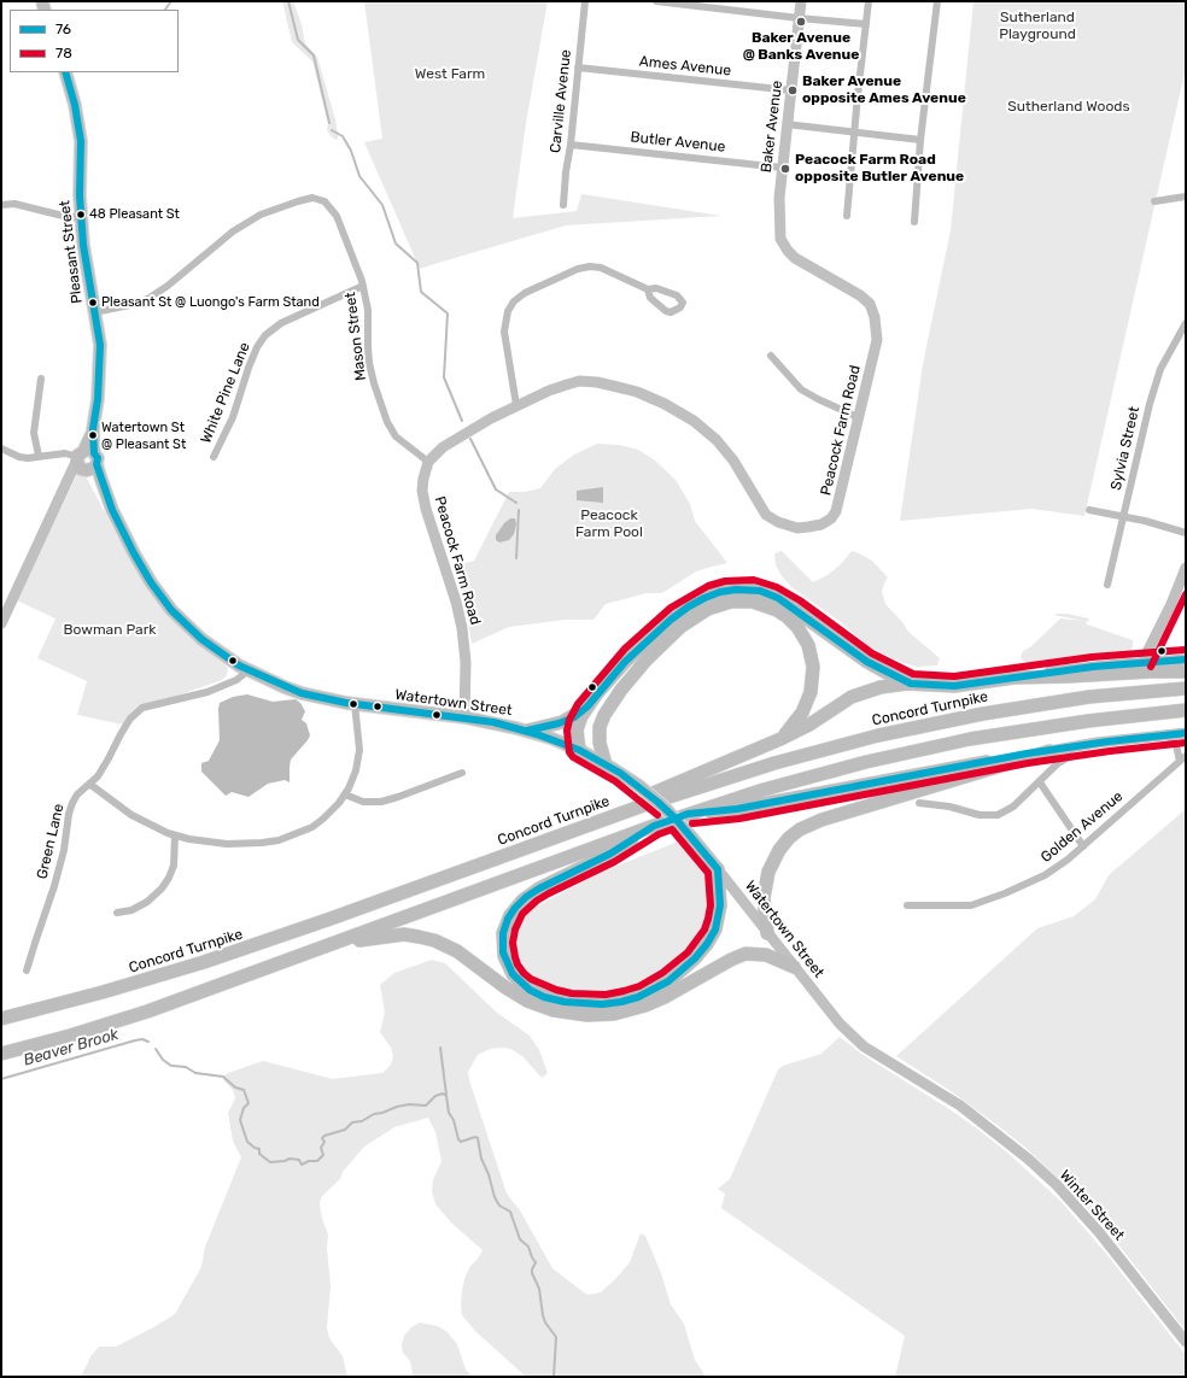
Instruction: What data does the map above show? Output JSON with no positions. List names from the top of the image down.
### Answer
{
  "streets": {
    "highway": ["Concord Turnpike"],
    "main road": ["Pleasant Street", "Watertown Street"],
    "street": [
      "Ames Avenue",
      "Carville Avenue",
      "Baker Avenue",
      "Butler Avenue",
      "Mason Street",
      "White Pine Lane",
      "Peacock Farm Road",
      "Sylvia Street",
      "Golden Avenue",
      "Green Lane",
      "Winter Street"
    ]
  },
  "crossings": [
    ["Ames Avenue", "Carville Avenue"],
    ["Ames Avenue", "Baker Avenue"],
    ["Carville Avenue", "Butler Avenue"],
    ["Baker Avenue", "Butler Avenue"],
    ["Baker Avenue", "Peacock Farm Road"],
    ["Pleasant Street", "Mason Street"],
    ["Pleasant Street", "Watertown Street"],
    ["Mason Street", "White Pine Lane"],
    ["Mason Street", "Peacock Farm Road"],
    ["Peacock Farm Road", "Watertown Street"],
    ["Watertown Street", "Green Lane"],
    ["Watertown Street", "Winter Street"]
  ],
  "water": ["Beaver Brook"],
  "parks": [
    "Sutherland Playground",
    "West Farm",
    "Sutherland Woods",
    "Peacock Farm Pool",
    "Bowman Park"
  ],
  "places": [
    "Baker Avenue @ Banks Avenue",
    "Baker Avenue opposite Ames Avenue",
    "Peacock Farm Road opposite Butler Avenue",
    "48 Pleasant St",
    "Pleasant St @ Luongo's Farm Stand",
    "Watertown St @ Pleasant St"
  ],
  "lines": ["transit line 76", "transit line 78"],
  "legend": ["76", "78"]
}
